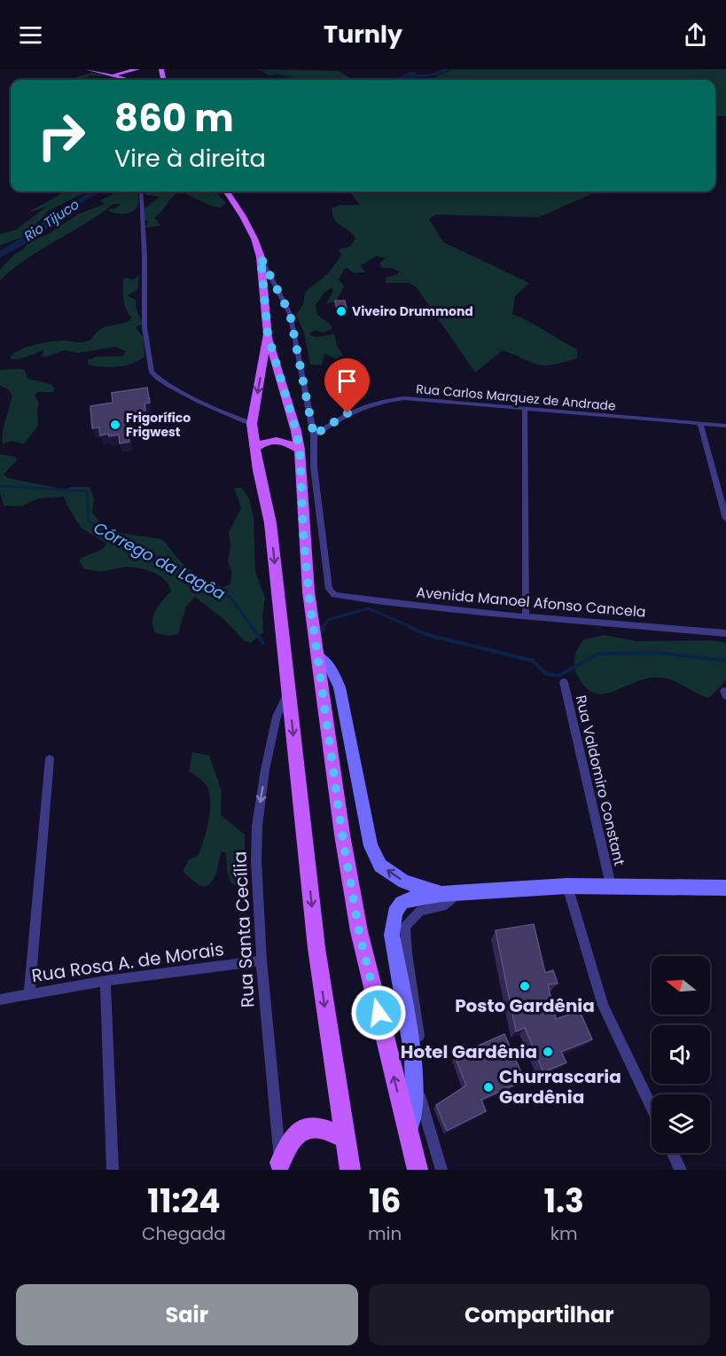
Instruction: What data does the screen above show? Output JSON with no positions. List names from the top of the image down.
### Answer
{
  "streets": {
    "street": [
      "Rua Carlos Marquez de Andrade",
      "Avenida Manoel Afonso Cancela",
      "Rua Valdomiro Constant",
      "Rua Santa Cecília",
      "Rua Rosa A. de Morais"
    ]
  },
  "crossings": [
    ["Rua Carlos Marquez de Andrade", "Avenida Manoel Afonso Cancela"],
    ["Rua Santa Cecília", "Rua Rosa A. de Morais"]
  ],
  "one_way": ["Rua Santa Cecília"],
  "water": ["Rio Tijuco", "Córrego da Lagôa"],
  "places": [
    "Viveiro Drummond",
    "Frigorífico Frigwest",
    "Posto Gardênia",
    "Hotel Gardênia",
    "Churrascaria Gardênia"
  ],
  "north": "left",
  "page": {
    "header": "Turnly",
    "turn": ["860 m", "Vire à direita"],
    "eta": [
      "11:24",
      "Chegada",
      "16",
      "min",
      "1.3",
      "km"
    ],
    "buttons": ["Sair", "Compartilhar"]
  }
}
